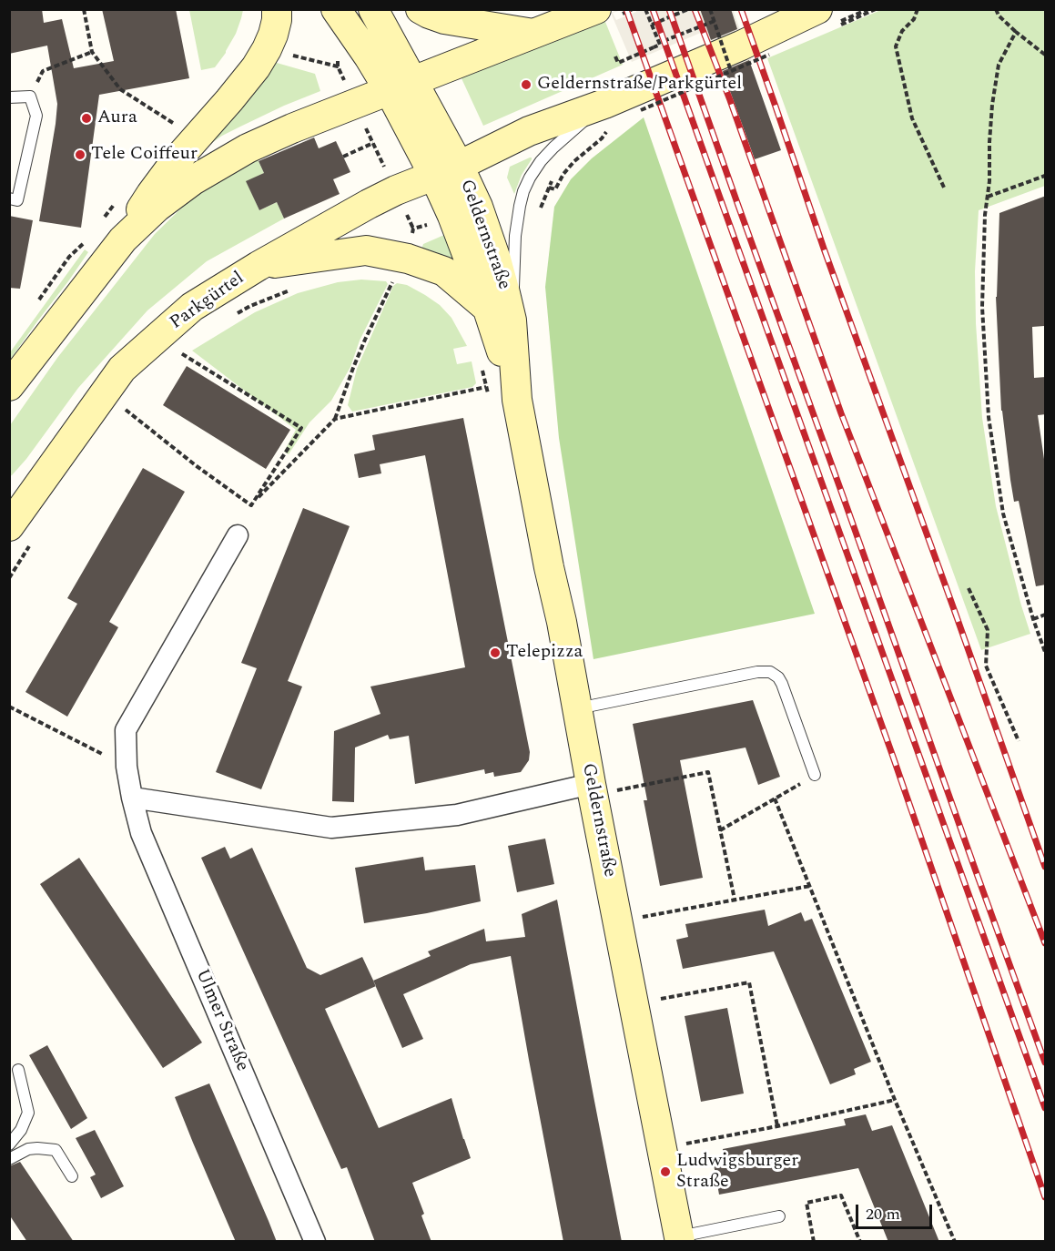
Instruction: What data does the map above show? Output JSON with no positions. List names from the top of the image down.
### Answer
{
  "streets": {
    "main road": ["Geldernstraße", "Parkgürtel"],
    "street": ["Ulmer Straße"]
  },
  "crossings": [
    ["Geldernstraße", "Parkgürtel"]
  ],
  "places": [
    "Geldernstraße/Parkgürtel",
    "Aura",
    "Tele Coiffeur",
    "Telepizza",
    "Ludwigsburger Straße"
  ],
  "scale_bar": "20 m"
}
